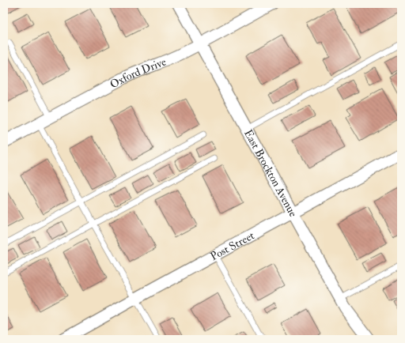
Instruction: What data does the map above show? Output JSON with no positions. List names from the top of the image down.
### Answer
{
  "streets": {
    "street": ["Oxford Drive", "East Brockton Avenue", "Post Street"]
  },
  "crossings": [
    ["Oxford Drive", "East Brockton Avenue"],
    ["East Brockton Avenue", "Post Street"]
  ]
}
